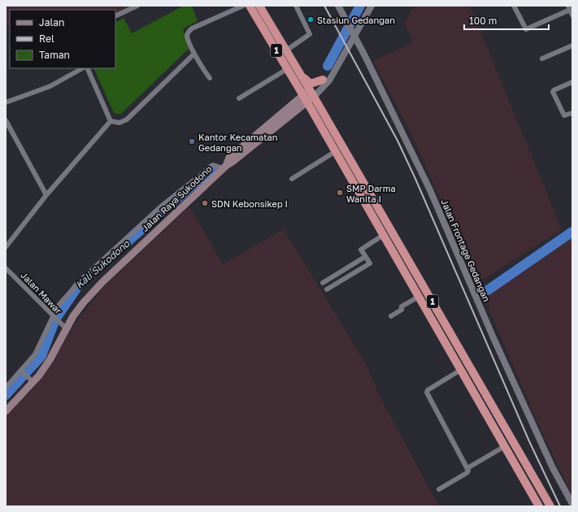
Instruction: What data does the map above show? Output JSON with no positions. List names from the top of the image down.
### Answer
{
  "streets": {
    "highway": ["1"],
    "main road": ["Jalan Raya Sukodono"],
    "street": ["Jalan Frontage Gedangan", "Jalan Mawar"]
  },
  "crossings": [
    ["1", "Jalan Raya Sukodono"],
    ["Jalan Raya Sukodono", "Jalan Mawar"]
  ],
  "water": ["Kali Sukodono"],
  "places": [
    "Stasiun Gedangan",
    "Kantor Kecamatan Gedangan",
    "SMP Darma Wanita I",
    "SDN Kebonsikep I"
  ],
  "legend": ["Jalan", "Rel", "Taman"],
  "scale_bar": "100 m"
}
